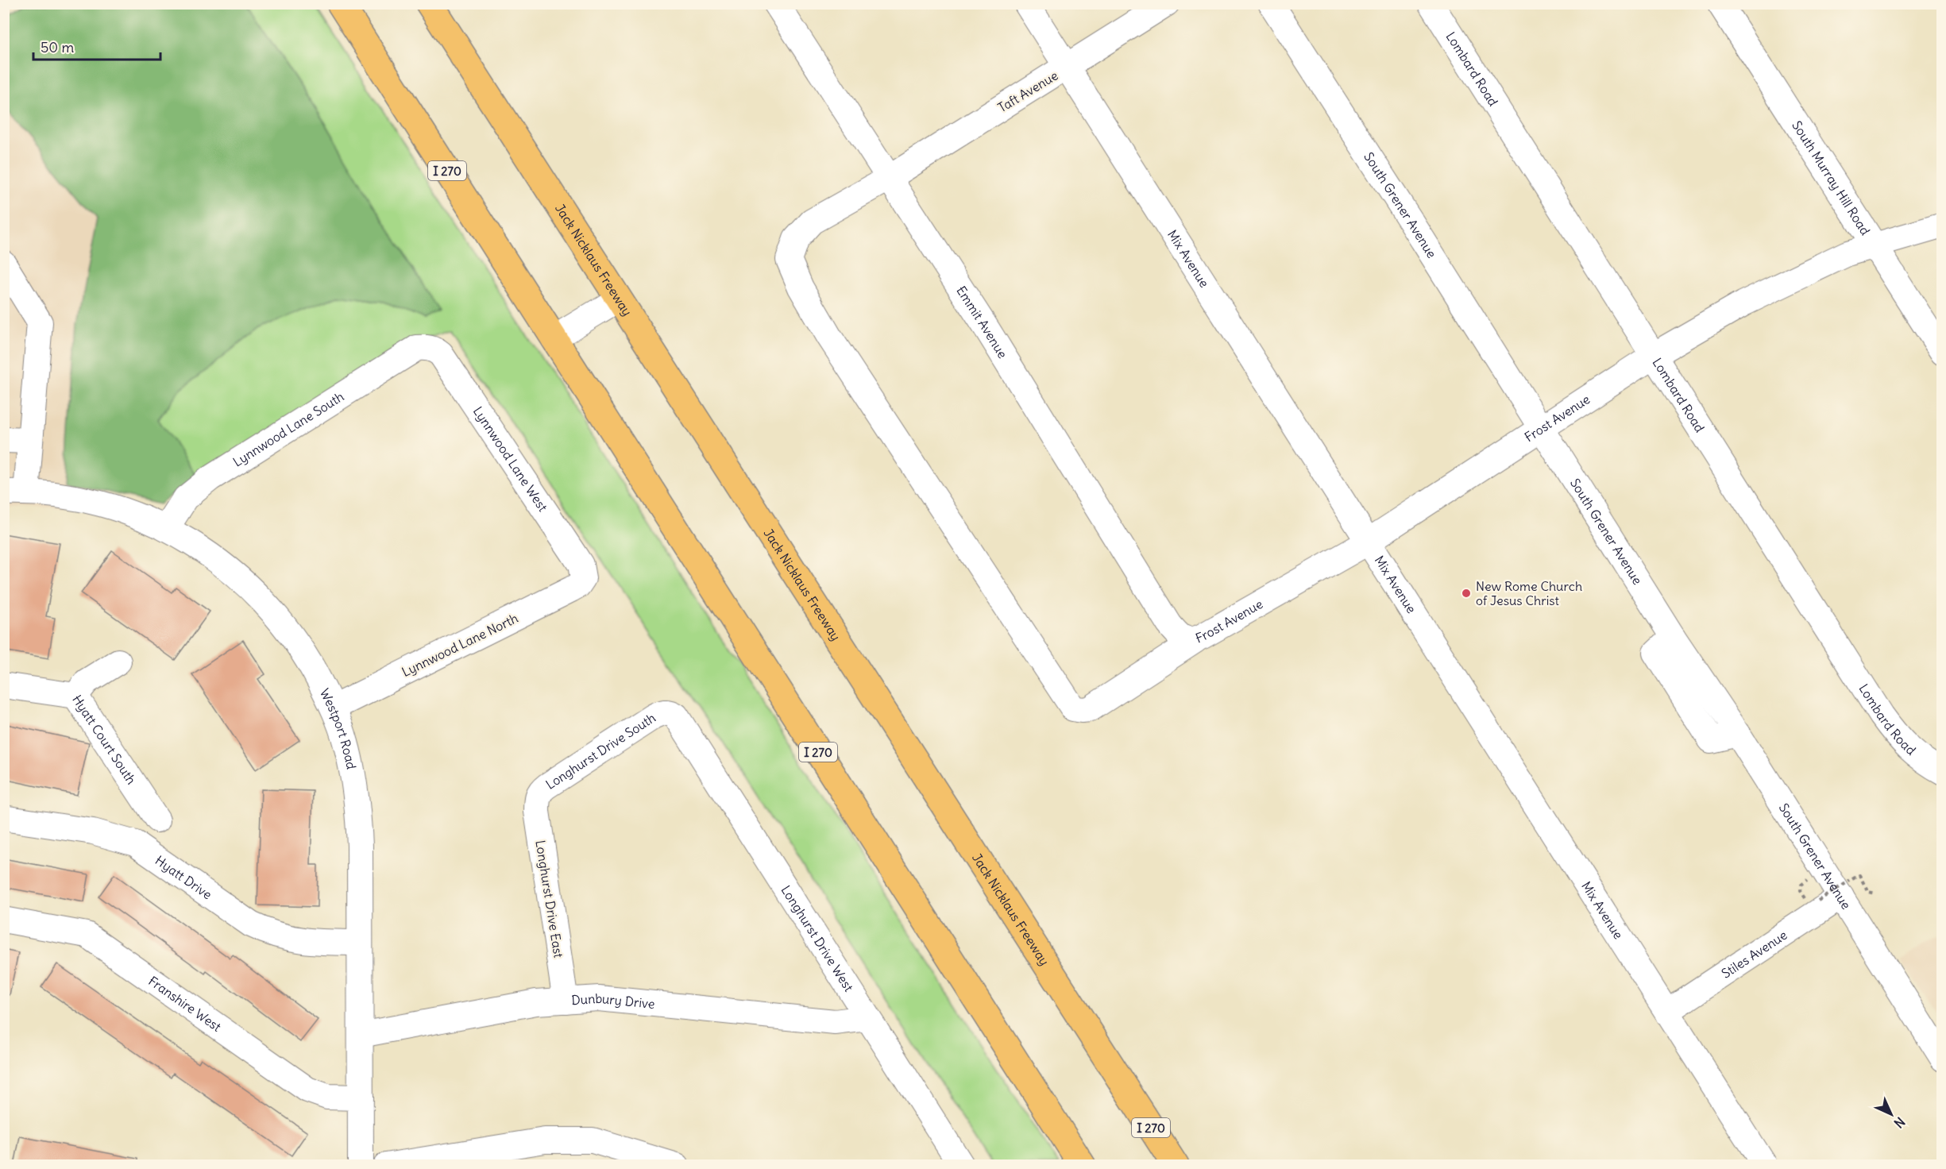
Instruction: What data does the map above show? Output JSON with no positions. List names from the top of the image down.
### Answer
{
  "streets": {
    "highway": ["I 270", "Jack Nicklaus Freeway"],
    "street": [
      "Lombard Road",
      "Taft Avenue",
      "South Murray Hill Road",
      "South Grener Avenue",
      "Mix Avenue",
      "Emmit Avenue",
      "Frost Avenue",
      "Lynnwood Lane South",
      "Lynnwood Lane West",
      "Lynnwood Lane North",
      "Westport Road",
      "Hyatt Court South",
      "Longhurst Drive South",
      "Hyatt Drive",
      "Longhurst Drive East",
      "Longhurst Drive West",
      "Stiles Avenue",
      "Franshire West",
      "Dunbury Drive"
    ]
  },
  "crossings": [
    ["Lombard Road", "Frost Avenue"],
    ["Taft Avenue", "Mix Avenue"],
    ["Taft Avenue", "Emmit Avenue"],
    ["Taft Avenue", "Frost Avenue"],
    ["South Murray Hill Road", "Frost Avenue"],
    ["South Grener Avenue", "Frost Avenue"],
    ["South Grener Avenue", "Stiles Avenue"],
    ["Mix Avenue", "Frost Avenue"],
    ["Mix Avenue", "Stiles Avenue"],
    ["Emmit Avenue", "Frost Avenue"],
    ["Lynnwood Lane South", "Lynnwood Lane West"],
    ["Lynnwood Lane South", "Westport Road"],
    ["Lynnwood Lane West", "Lynnwood Lane North"],
    ["Lynnwood Lane North", "Westport Road"],
    ["Westport Road", "Hyatt Drive"],
    ["Westport Road", "Franshire West"],
    ["Westport Road", "Dunbury Drive"],
    ["Longhurst Drive South", "Longhurst Drive East"],
    ["Longhurst Drive South", "Longhurst Drive West"],
    ["Longhurst Drive East", "Dunbury Drive"],
    ["Longhurst Drive West", "Dunbury Drive"]
  ],
  "places": ["New Rome Church of Jesus Christ"],
  "scale_bar": "50 m",
  "north": "bottom right"
}
